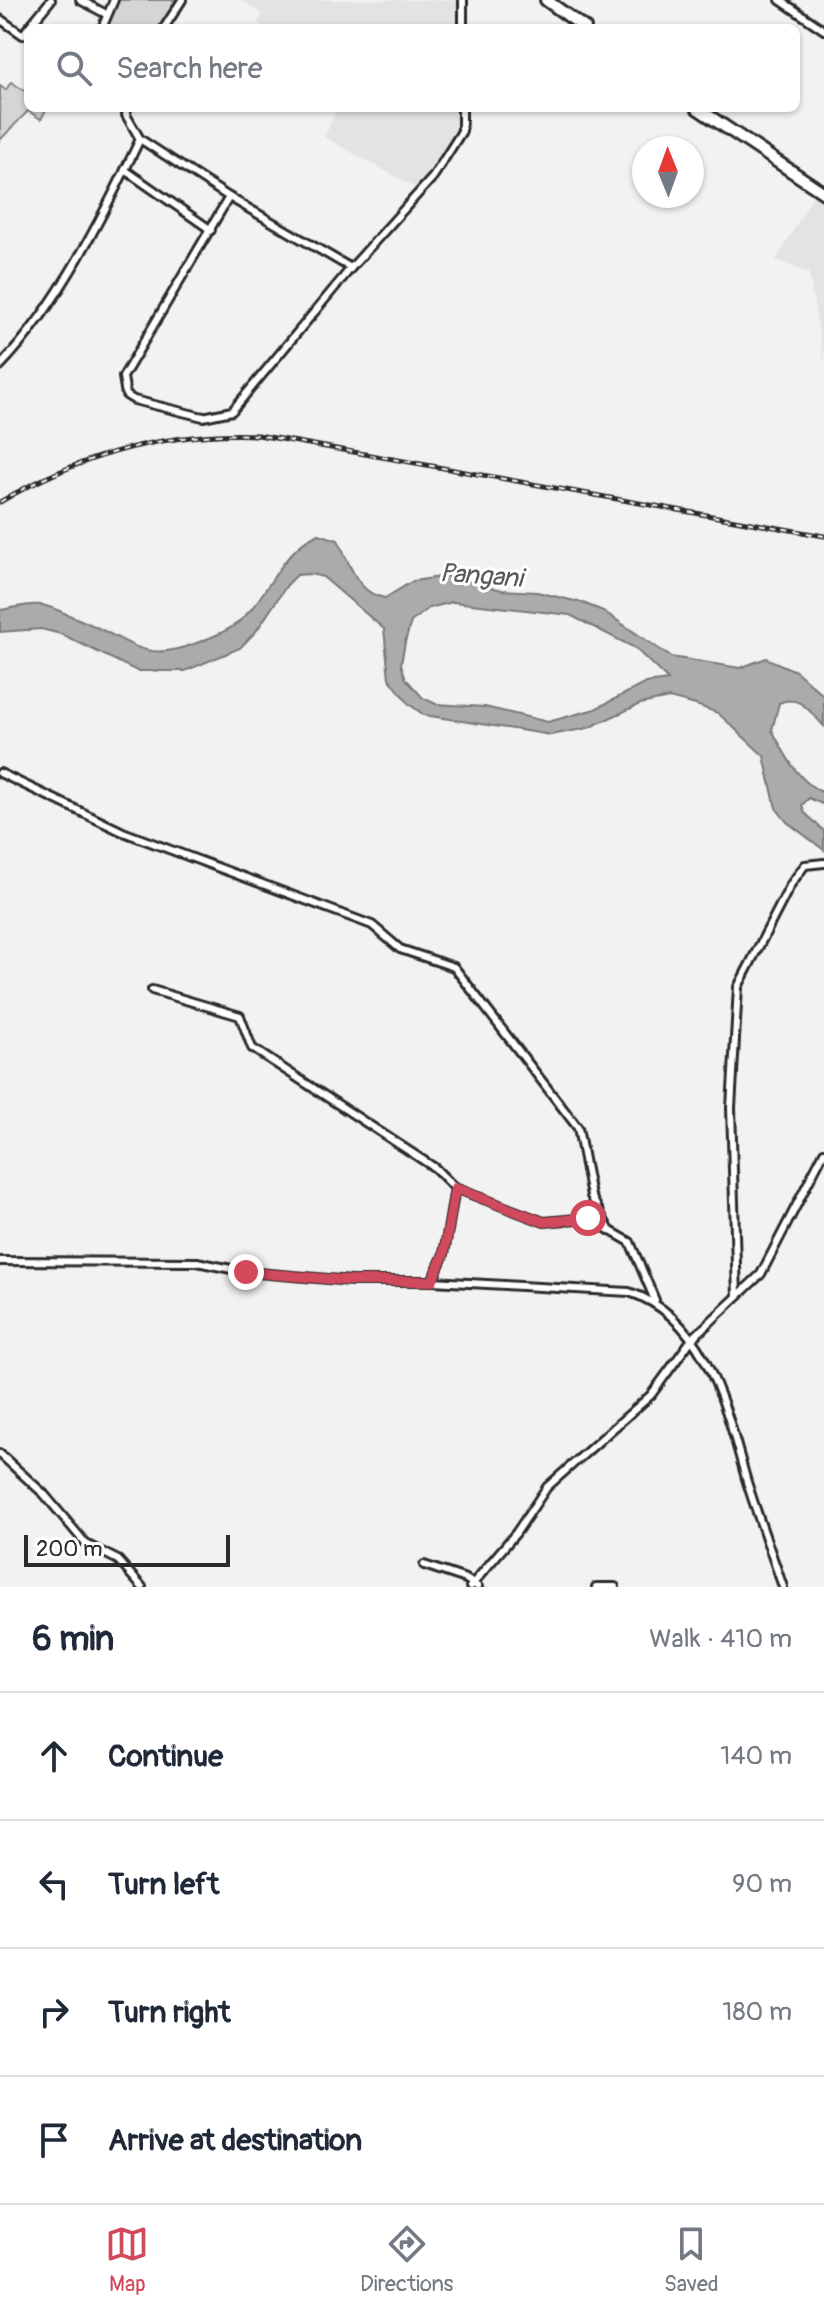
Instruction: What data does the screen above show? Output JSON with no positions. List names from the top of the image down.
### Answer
{
  "water": ["Pangani"],
  "scale_bar": "200 m",
  "north": "top",
  "page": {
    "search": "Search here",
    "scale": "200 m",
    "heading": ["6 min", "Walk · 410 m"],
    "list": [
      ["Continue", "140 m"],
      ["Turn left", "90 m"],
      ["Turn right", "180 m"],
      "Arrive at destination"
    ],
    "nav": ["Map", "Directions", "Saved"]
  }
}
